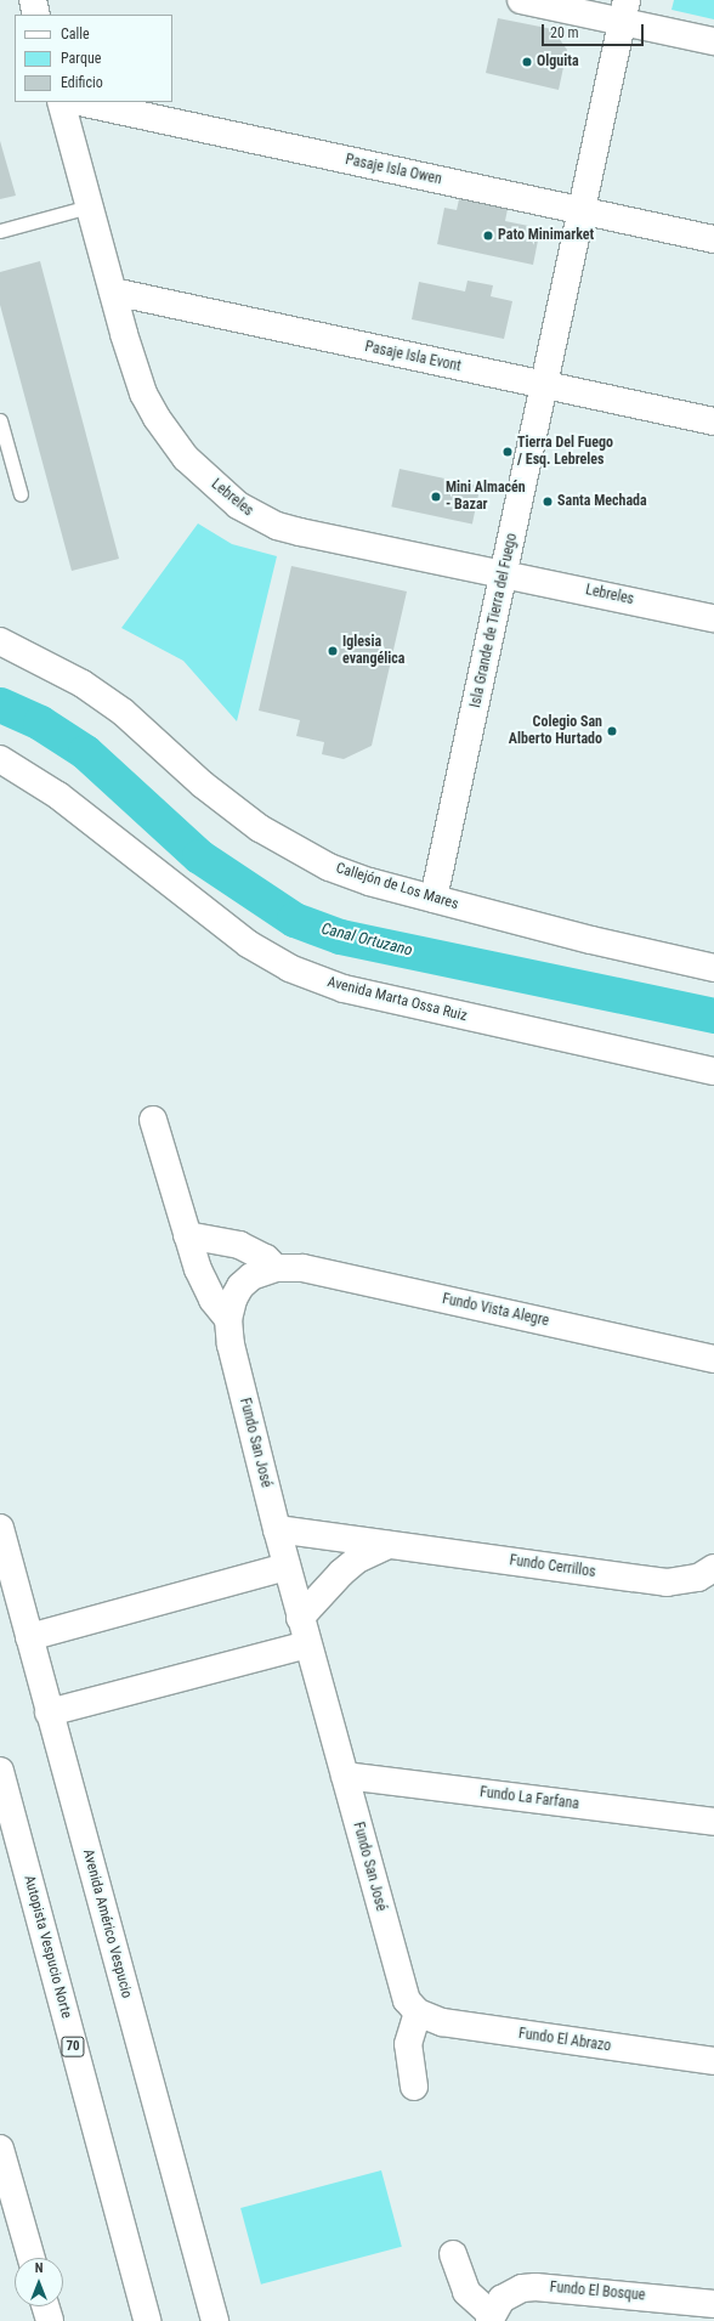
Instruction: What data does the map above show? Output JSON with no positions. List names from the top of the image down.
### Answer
{
  "streets": {
    "main road": [
      "Pasaje Isla Owen",
      "Pasaje Isla Evont",
      "Lebreles",
      "Isla Grande de Tierra del Fuego",
      "Callejón de Los Mares",
      "Avenida Marta Ossa Ruiz",
      "Fundo Vista Alegre",
      "Fundo San José",
      "Fundo Cerrillos",
      "Fundo La Farfana",
      "Avenida Américo Vespucio",
      "Autopista Vespucio Norte",
      "Fundo El Abrazo",
      "70",
      "Fundo El Bosque"
    ]
  },
  "crossings": [
    ["Pasaje Isla Owen", "Isla Grande de Tierra del Fuego"],
    ["Pasaje Isla Evont", "Lebreles"],
    ["Pasaje Isla Evont", "Isla Grande de Tierra del Fuego"],
    ["Lebreles", "Isla Grande de Tierra del Fuego"],
    ["Isla Grande de Tierra del Fuego", "Callejón de Los Mares"],
    ["Fundo Vista Alegre", "Fundo San José"],
    ["Fundo San José", "Fundo Cerrillos"],
    ["Fundo San José", "Fundo La Farfana"],
    ["Fundo San José", "Fundo El Abrazo"]
  ],
  "water": ["Canal Ortuzano"],
  "places": [
    "Olguita",
    "Pato Minimarket",
    "Tierra Del Fuego / Esq. Lebreles",
    "Mini Almacén - Bazar",
    "Santa Mechada",
    "Iglesia evangélica",
    "Colegio San Alberto Hurtado"
  ],
  "legend": ["Calle", "Parque", "Edificio"],
  "scale_bar": "20 m",
  "north": "top"
}
